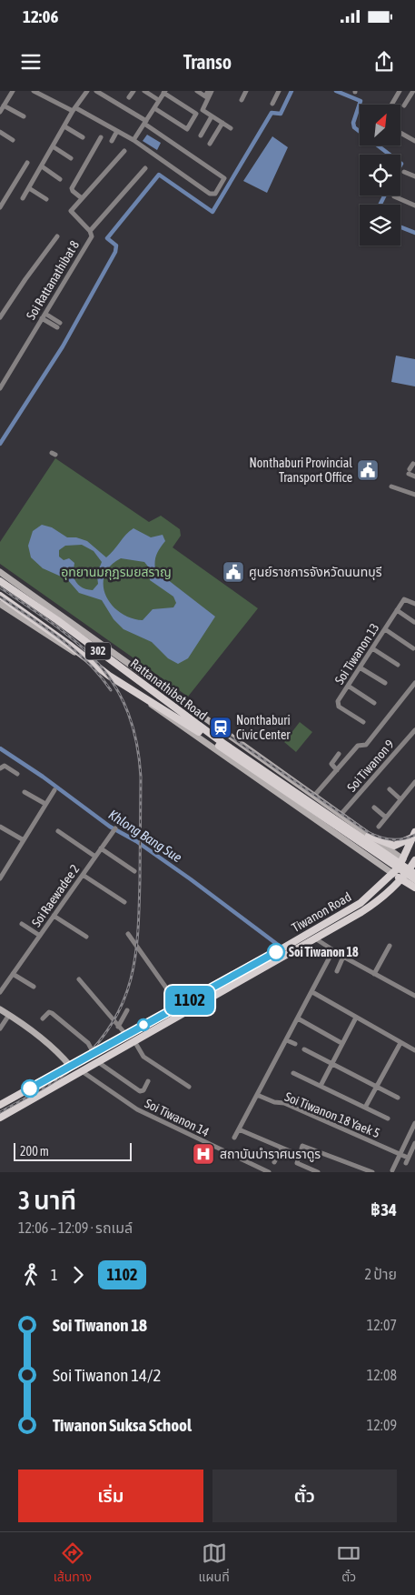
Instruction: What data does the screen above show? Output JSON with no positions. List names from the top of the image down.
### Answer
{
  "streets": {
    "main road": ["302", "Rattanathibet Road", "Tiwanon Road"],
    "street": [
      "Soi Rattanathibat 8",
      "Soi Tiwanon 13",
      "Soi Tiwanon 9",
      "Soi Raewadee 2",
      "Soi Tiwanon 18 Yaek 5",
      "Soi Tiwanon 14"
    ]
  },
  "crossings": [
    ["302", "Rattanathibet Road"],
    ["302", "Tiwanon Road"],
    ["Rattanathibet Road", "Soi Tiwanon 9"],
    ["Rattanathibet Road", "Tiwanon Road"],
    ["Tiwanon Road", "Soi Tiwanon 14"]
  ],
  "water": ["Khlong Bang Sue"],
  "parks": ["อุทยานมกุฎรมยสราญ"],
  "places": {
    "public building": ["Nonthaburi Provincial Transport Office", "ศูนย์ราชการจังหวัดนนทบุรี"],
    "station": ["Nonthaburi Civic Center"],
    "other": ["Soi Tiwanon 18"],
    "hospital": ["สถาบันบำราศนราดูร"]
  },
  "lines": ["bus line 1102"],
  "scale_bar": "200 m",
  "north": "top right",
  "page": {
    "status": "12:06",
    "header": "Transo",
    "on_map": "1102",
    "scale": "200 m",
    "heading": ["3 นาที", "12:06 – 12:09 · รถเมล์", "฿34"],
    "legs": ["1", "1102", "2 ป้าย"],
    "list": [
      {
        "name": "Soi Tiwanon 18",
        "value": "12:07"
      },
      {
        "name": "Soi Tiwanon 14/2",
        "value": "12:08"
      },
      {
        "name": "Tiwanon Suksa School",
        "value": "12:09"
      }
    ],
    "buttons": ["เริ่ม", "ตั๋ว"],
    "tabs": ["เส้นทาง", "แผนที่", "ตั๋ว"]
  }
}
